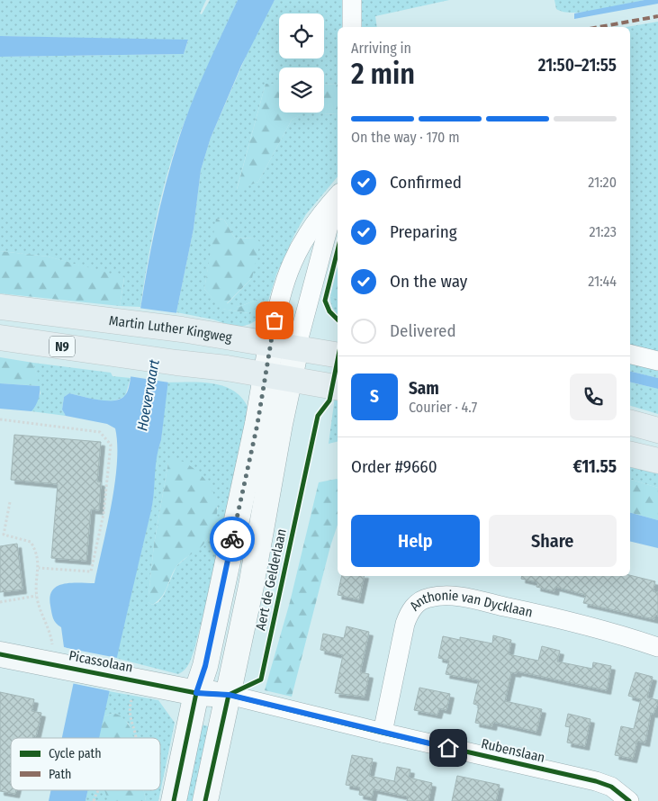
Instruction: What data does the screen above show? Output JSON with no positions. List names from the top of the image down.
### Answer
{
  "streets": {
    "highway": ["Martin Luther Kingweg", "N9"],
    "street": [
      "Aert de Gelderlaan",
      "Anthonie van Dycklaan",
      "Picassolaan",
      "Rubenslaan"
    ]
  },
  "crossings": [
    ["Martin Luther Kingweg", "Aert de Gelderlaan"],
    ["N9", "Aert de Gelderlaan"],
    ["Aert de Gelderlaan", "Picassolaan"],
    ["Aert de Gelderlaan", "Rubenslaan"],
    ["Anthonie van Dycklaan", "Rubenslaan"],
    ["Picassolaan", "Rubenslaan"]
  ],
  "water": ["Hoevervaart"],
  "legend": ["Cycle path", "Path"],
  "page": {
    "heading": ["2 min", "Arriving in", "21:50–21:55"],
    "panel": [
      "Sam",
      "Courier · 4.7",
      "Order #9660",
      "€11.55"
    ],
    "bar": "On the way · 170 m",
    "list": [
      ["Confirmed", "21:20"],
      ["Preparing", "21:23"],
      ["On the way", "21:44"],
      "Delivered"
    ],
    "round": "S",
    "buttons": ["Help", "Share"]
  }
}
